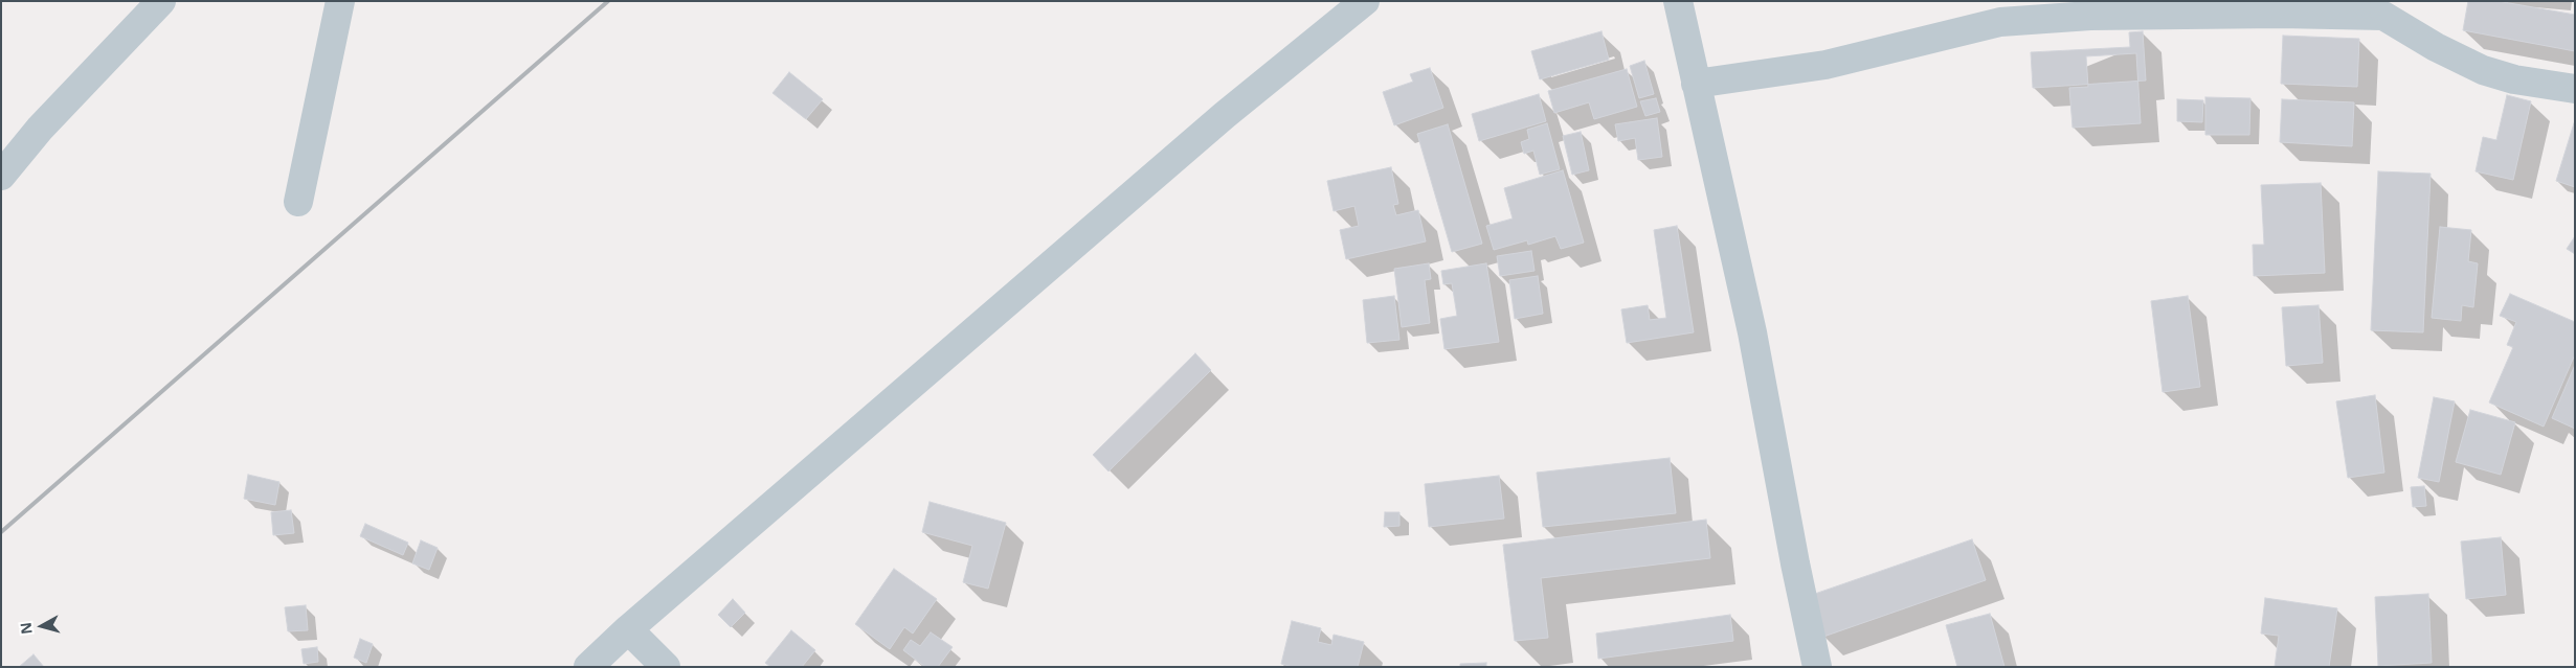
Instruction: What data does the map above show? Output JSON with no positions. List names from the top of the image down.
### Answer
{
  "north": "left"
}
